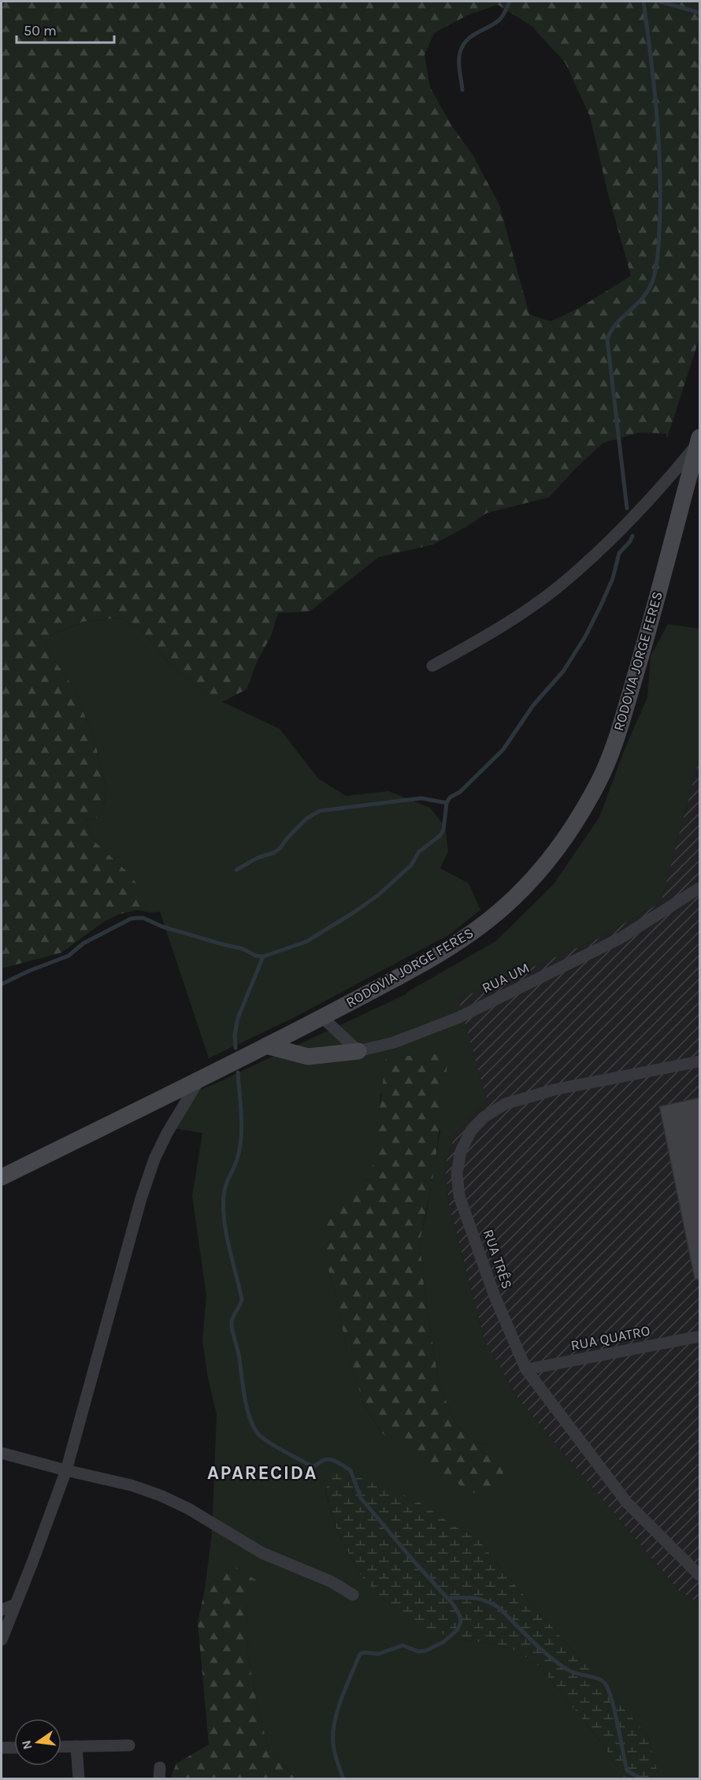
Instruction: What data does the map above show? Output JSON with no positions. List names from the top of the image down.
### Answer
{
  "streets": {
    "main road": ["RODOVIA JORGE FERES"],
    "street": ["RUA UM", "RUA TRÊS", "RUA QUATRO"]
  },
  "crossings": [
    ["RUA TRÊS", "RUA QUATRO"]
  ],
  "districts": ["APARECIDA"],
  "scale_bar": "50 m",
  "north": "left"
}
